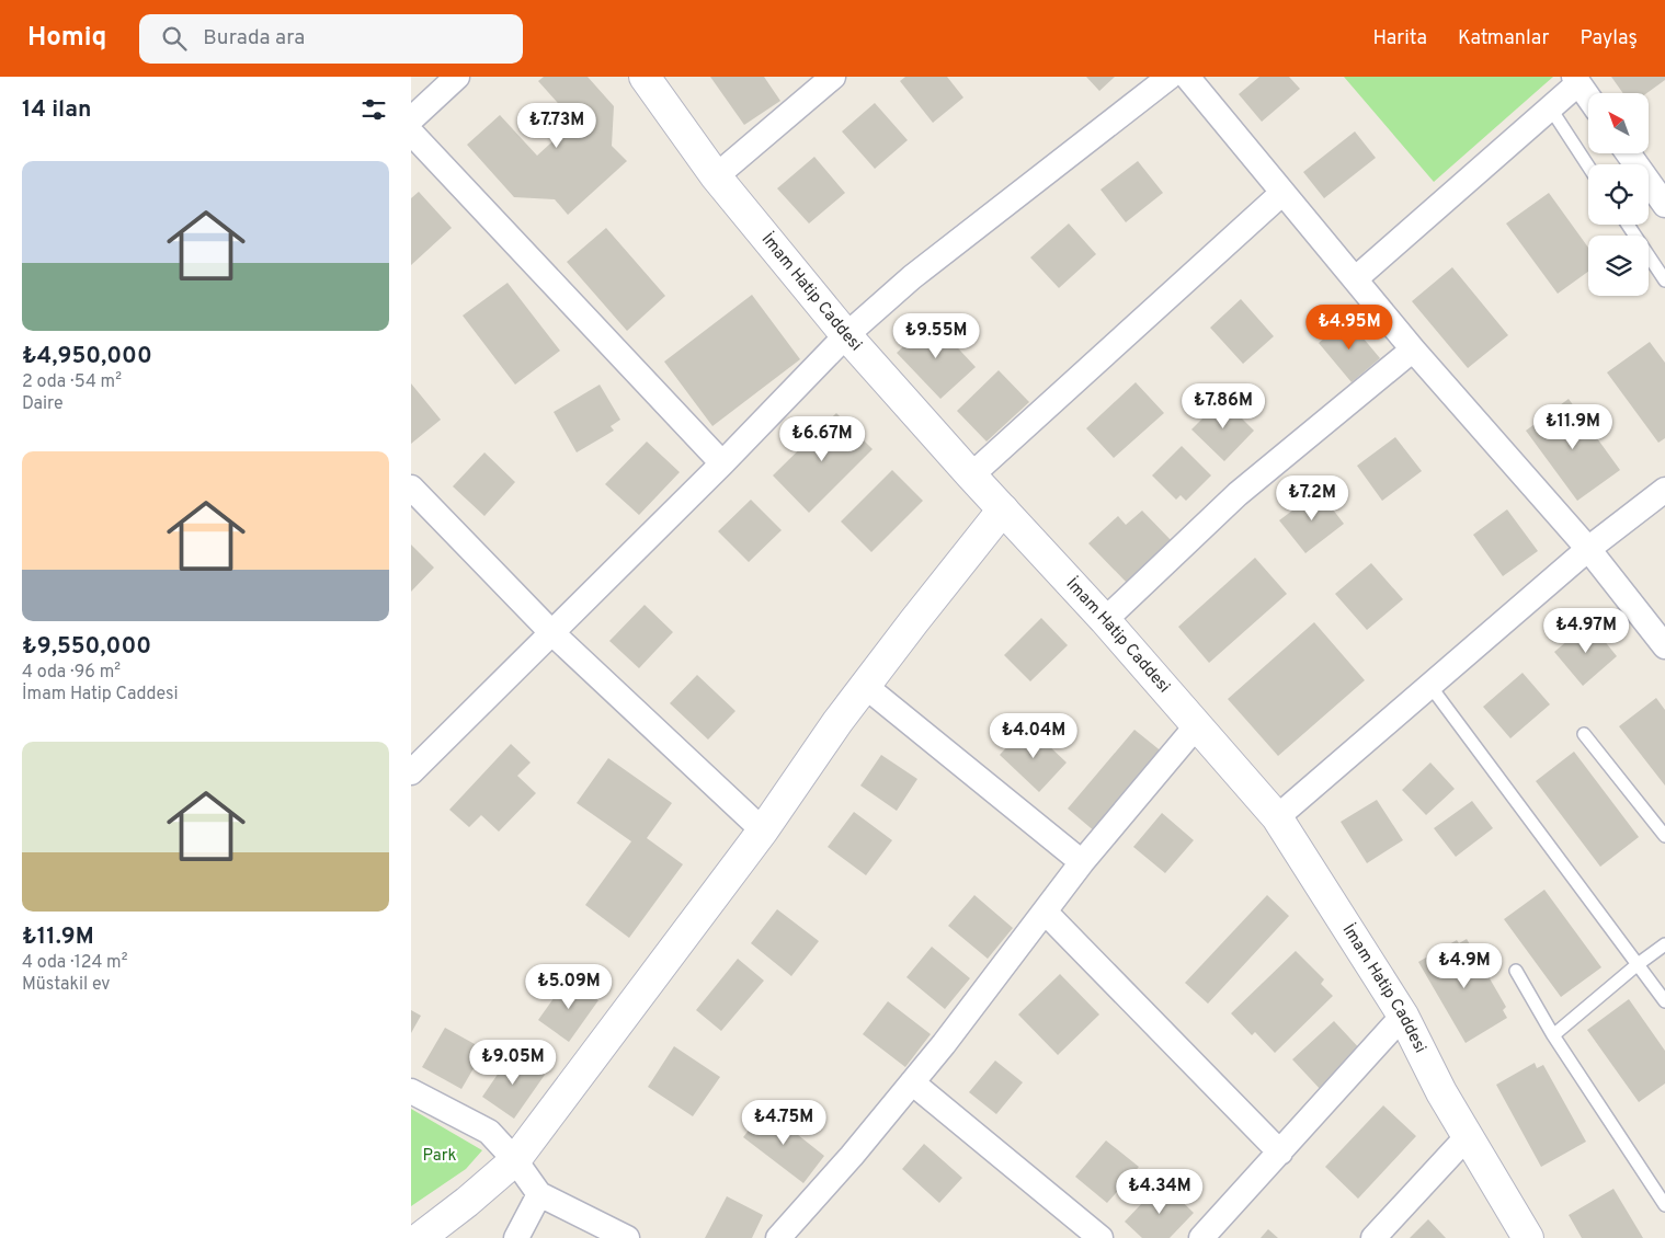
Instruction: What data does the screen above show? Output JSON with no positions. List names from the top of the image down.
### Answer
{
  "streets": {
    "street": ["İmam Hatip Caddesi"]
  },
  "parks": ["Park"],
  "north": "top left",
  "page": {
    "header": "Homiq",
    "search": "Burada ara",
    "nav": ["Harita", "Katmanlar", "Paylaş"],
    "heading": "14 ilan",
    "price": [
      "₺7.73M",
      "₺4.95M",
      "₺9.55M",
      "₺7.86M",
      "₺11.9M",
      "₺6.67M",
      "₺7.2M",
      "₺4.97M",
      "₺4.04M",
      "₺4.9M",
      "₺5.09M",
      "₺9.05M",
      "₺4.75M",
      "₺4.34M"
    ],
    "list": [
      {
        "name": "₺4,950,000",
        "note": "2 oda · 54 m² · Daire"
      },
      {
        "name": "₺9,550,000",
        "note": "4 oda · 96 m² · İmam Hatip Caddesi"
      },
      {
        "name": "₺11.9M",
        "note": "4 oda · 124 m² · Müstakil ev"
      }
    ]
  }
}
